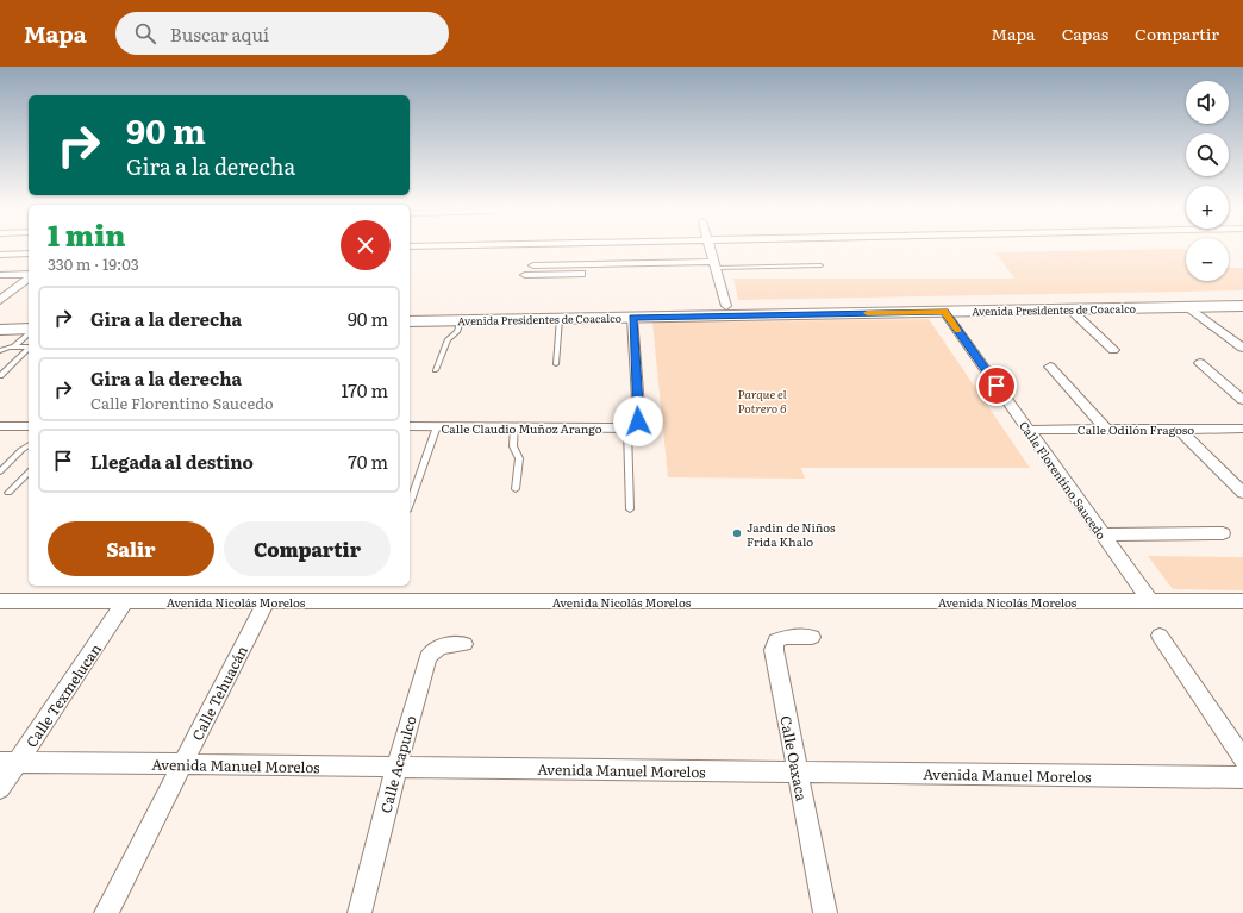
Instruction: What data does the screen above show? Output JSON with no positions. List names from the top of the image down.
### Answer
{
  "streets": {
    "street": [
      "Avenida Presidentes de Coacalco",
      "Calle Claudio Muñoz Arango",
      "Calle Odilón Fragoso",
      "Calle Florentino Saucedo",
      "Avenida Nicolás Morelos",
      "Calle Tehuacán",
      "Calle Texmelucan",
      "Calle Oaxaca",
      "Calle Acapulco",
      "Avenida Manuel Morelos"
    ]
  },
  "crossings": [
    ["Avenida Presidentes de Coacalco", "Calle Florentino Saucedo"],
    ["Calle Odilón Fragoso", "Calle Florentino Saucedo"],
    ["Calle Florentino Saucedo", "Avenida Nicolás Morelos"],
    ["Avenida Nicolás Morelos", "Calle Tehuacán"],
    ["Avenida Nicolás Morelos", "Calle Texmelucan"],
    ["Calle Tehuacán", "Avenida Manuel Morelos"],
    ["Calle Texmelucan", "Avenida Manuel Morelos"],
    ["Calle Oaxaca", "Avenida Manuel Morelos"],
    ["Calle Acapulco", "Avenida Manuel Morelos"]
  ],
  "parks": ["Parque el Potrero 6"],
  "places": ["Jardin de Niños Frida Khalo"],
  "page": {
    "header": "Mapa",
    "search": "Buscar aquí",
    "nav": ["Mapa", "Capas", "Compartir"],
    "map_buttons": ["+", "−"],
    "turn": ["90 m", "Gira a la derecha"],
    "heading": ["1 min", "330 m · 19:03"],
    "list": [
      {
        "name": "Gira a la derecha",
        "value": "90 m"
      },
      {
        "name": "Gira a la derecha",
        "note": "Calle Florentino Saucedo",
        "value": "170 m"
      },
      {
        "name": "Llegada al destino",
        "value": "70 m"
      }
    ],
    "buttons": ["Salir", "Compartir"]
  }
}
